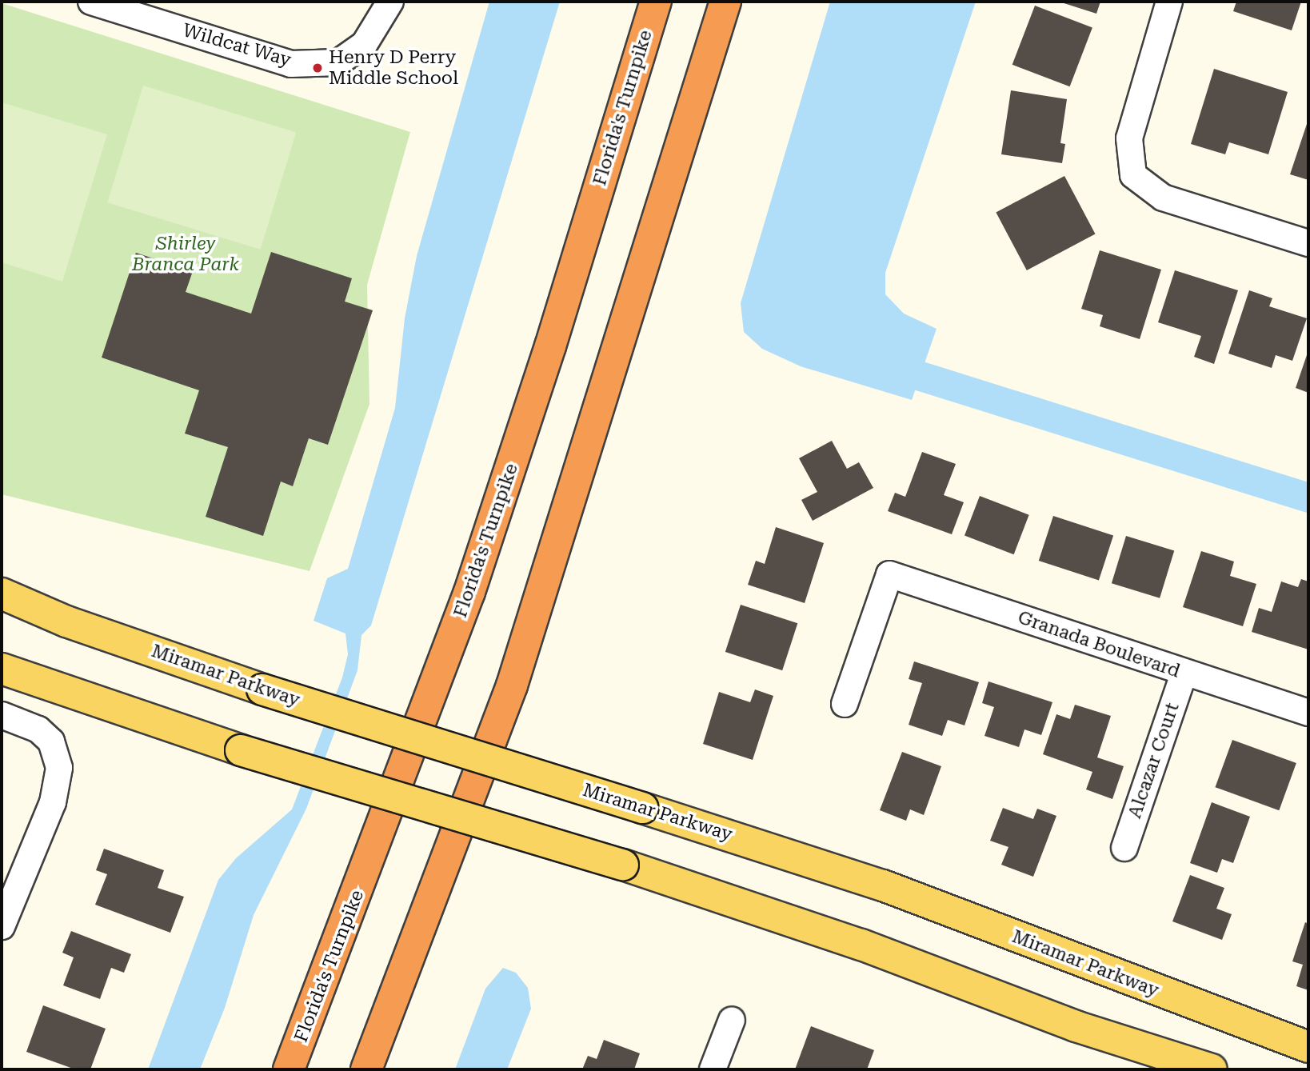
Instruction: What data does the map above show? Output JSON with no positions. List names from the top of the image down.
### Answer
{
  "streets": {
    "highway": ["Florida's Turnpike"],
    "main road": ["Miramar Parkway"],
    "street": ["Wildcat Way", "Granada Boulevard", "Alcazar Court"]
  },
  "crossings": [
    ["Granada Boulevard", "Alcazar Court"]
  ],
  "parks": ["Shirley Branca Park"],
  "places": ["Henry D Perry Middle School"]
}
